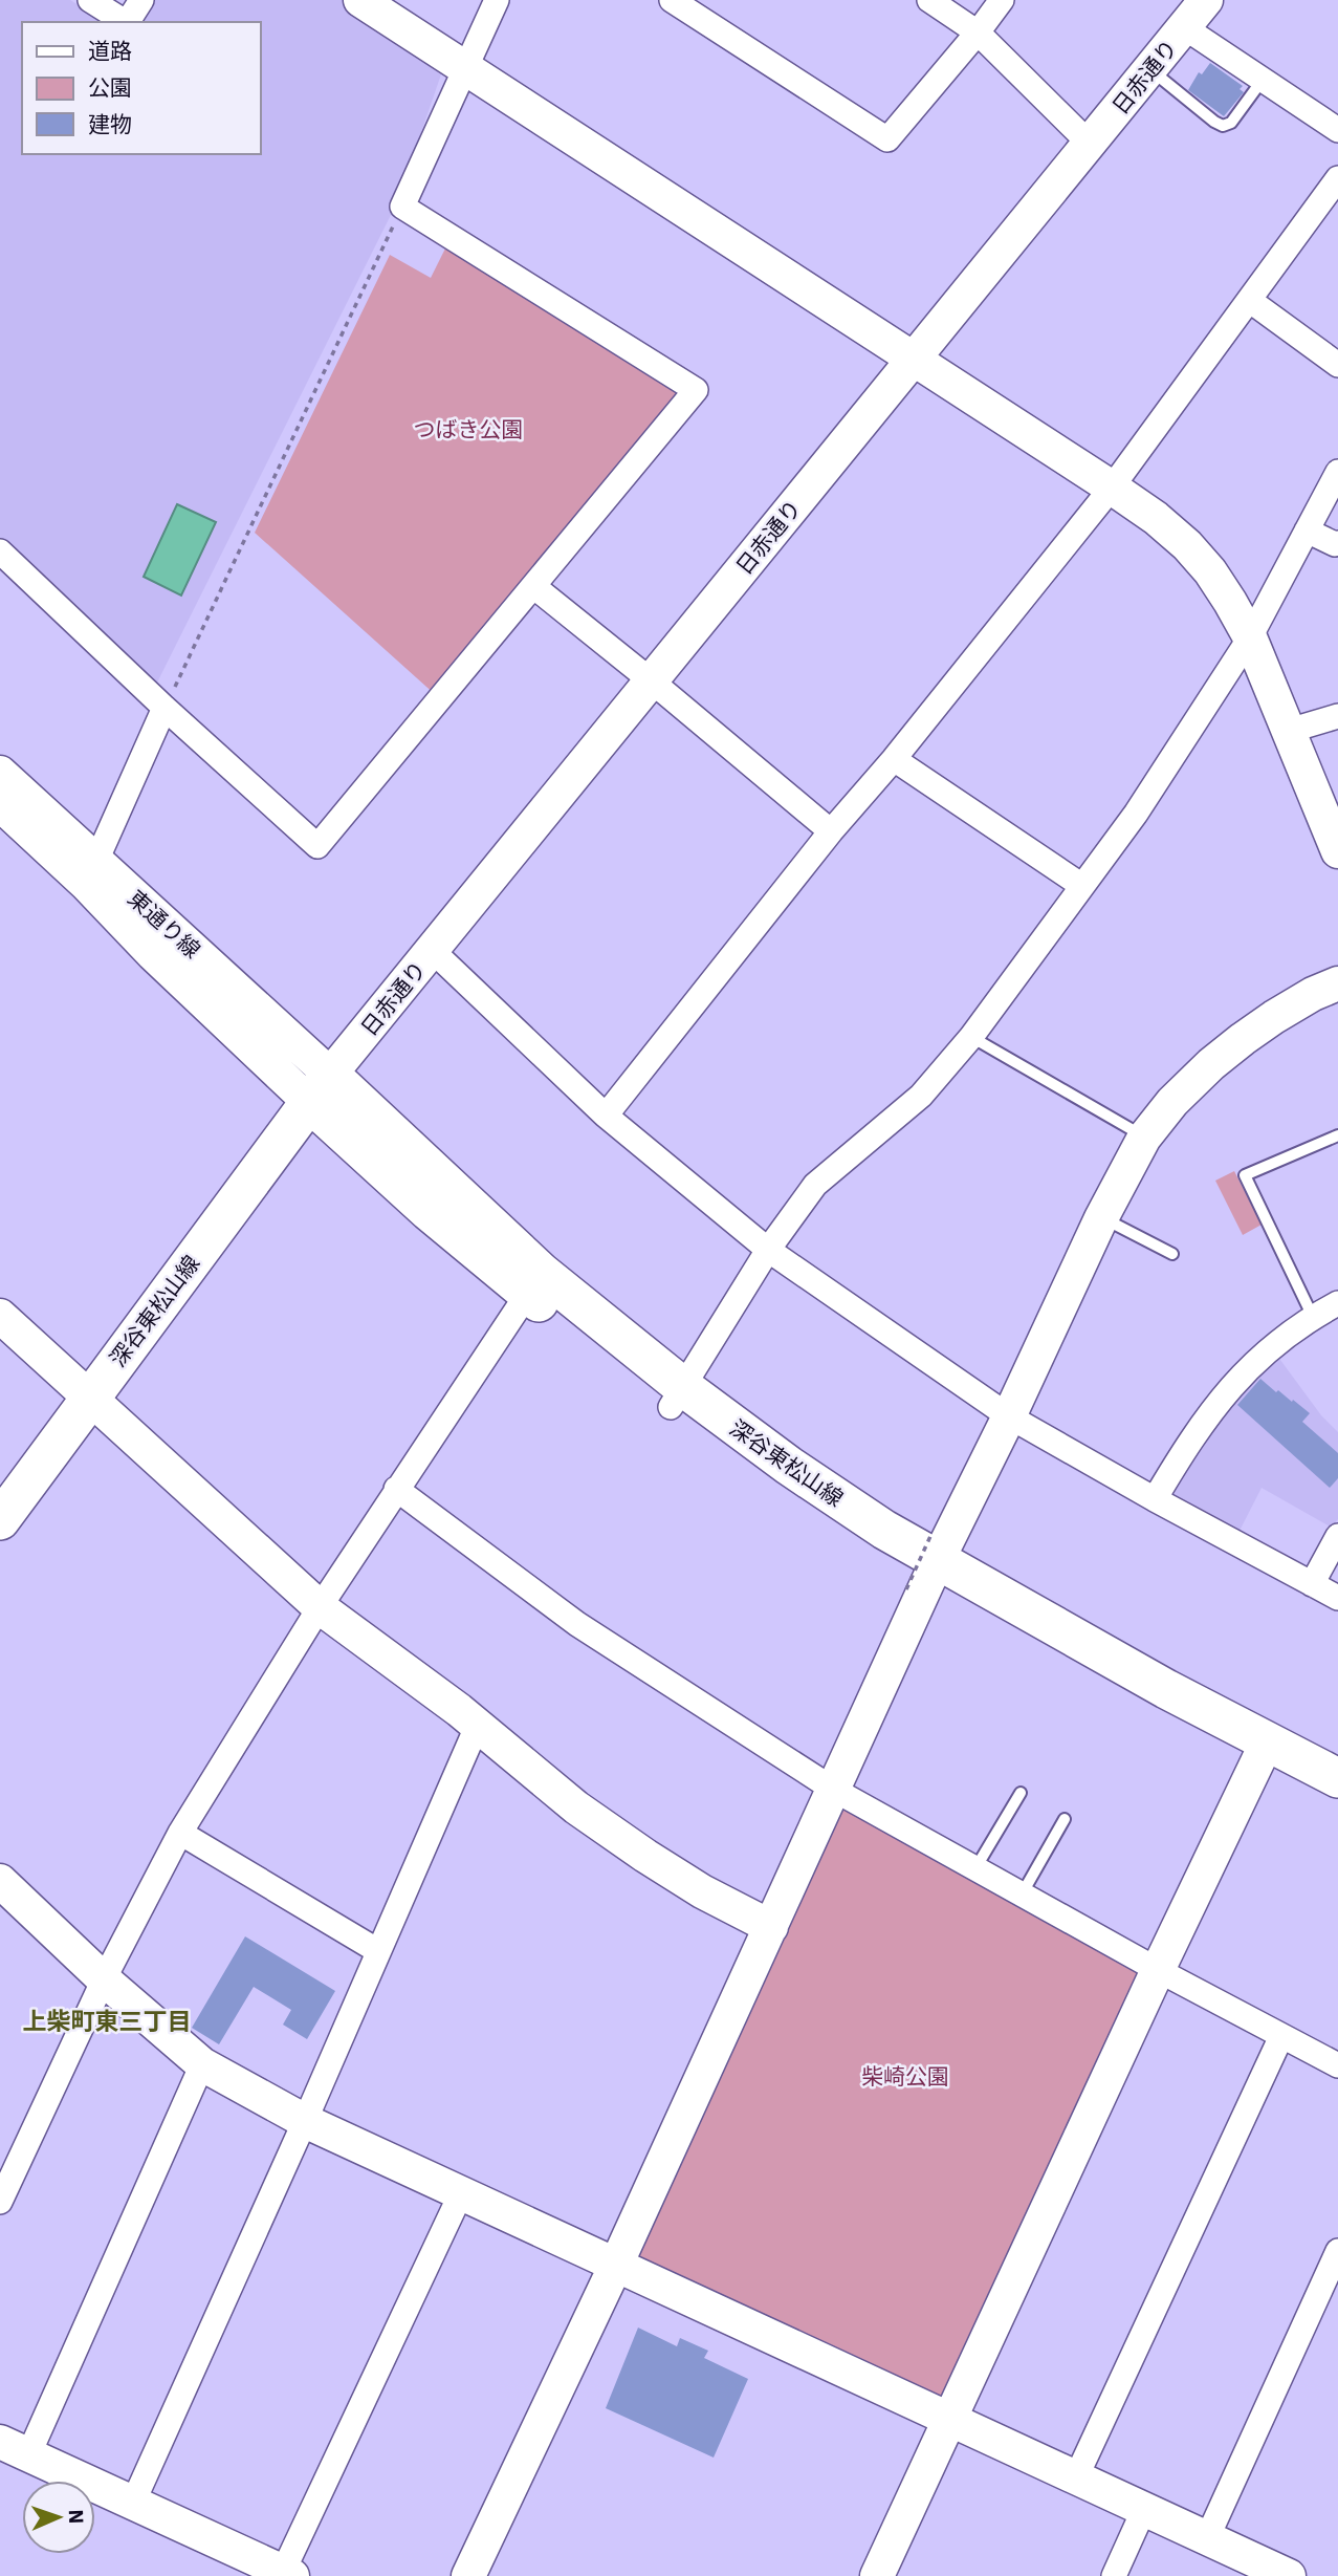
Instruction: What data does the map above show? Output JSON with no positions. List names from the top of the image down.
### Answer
{
  "streets": {
    "main road": ["深谷東松山線"],
    "street": ["日赤通り", "東通り線"]
  },
  "crossings": [
    ["日赤通り", "東通り線"],
    ["日赤通り", "深谷東松山線"],
    ["東通り線", "深谷東松山線"]
  ],
  "districts": ["上柴町東三丁目"],
  "parks": ["つばき公園", "柴崎公園"],
  "legend": ["道路", "公園", "建物"],
  "north": "right"
}
